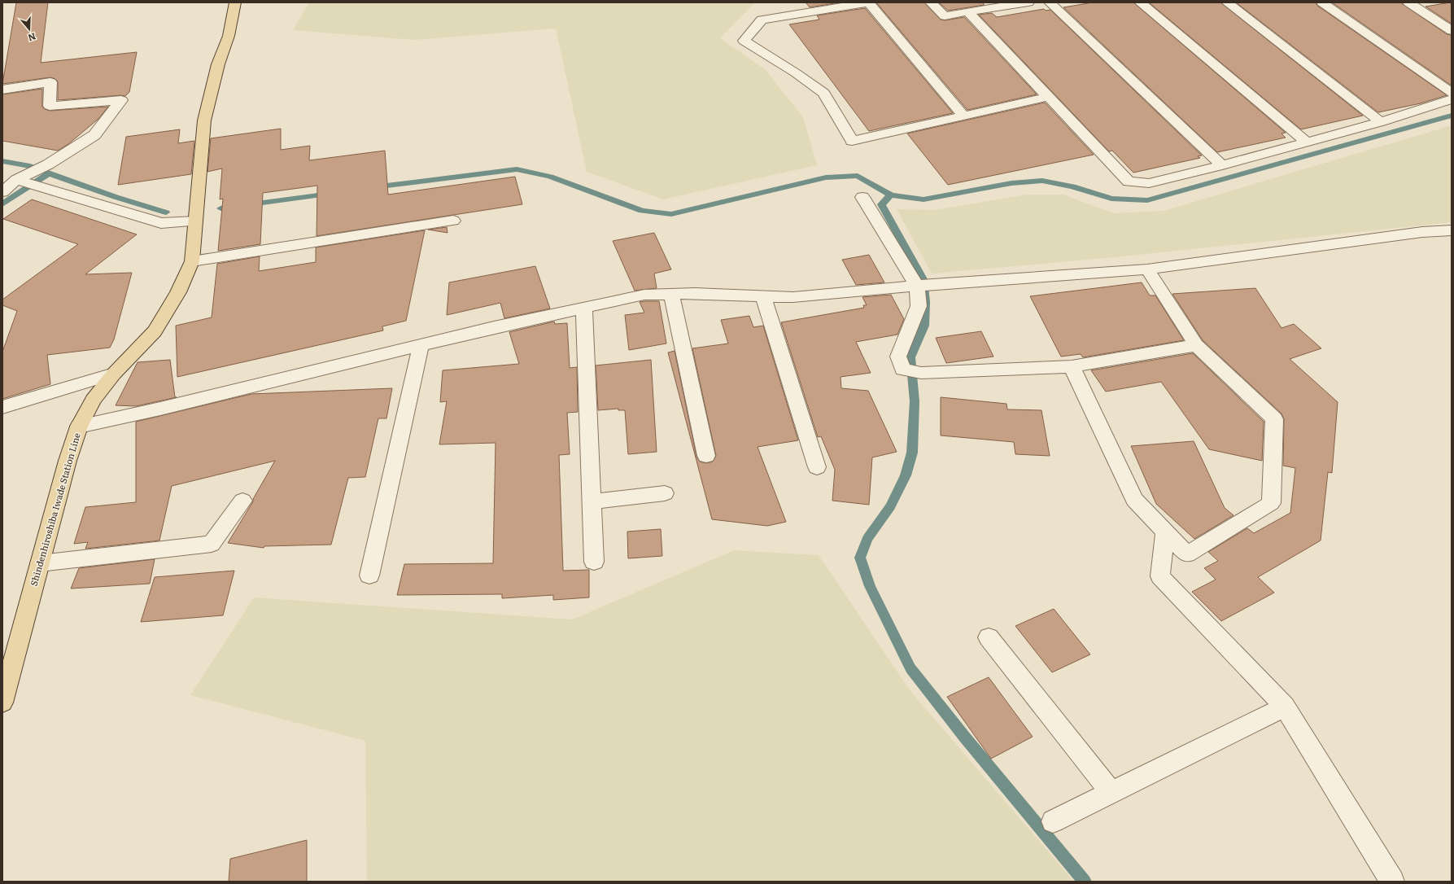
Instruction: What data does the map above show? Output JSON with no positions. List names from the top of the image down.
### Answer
{
  "streets": {
    "main road": ["Shindenhiroshiba Iwade Station Line"]
  },
  "north": "bottom"
}
